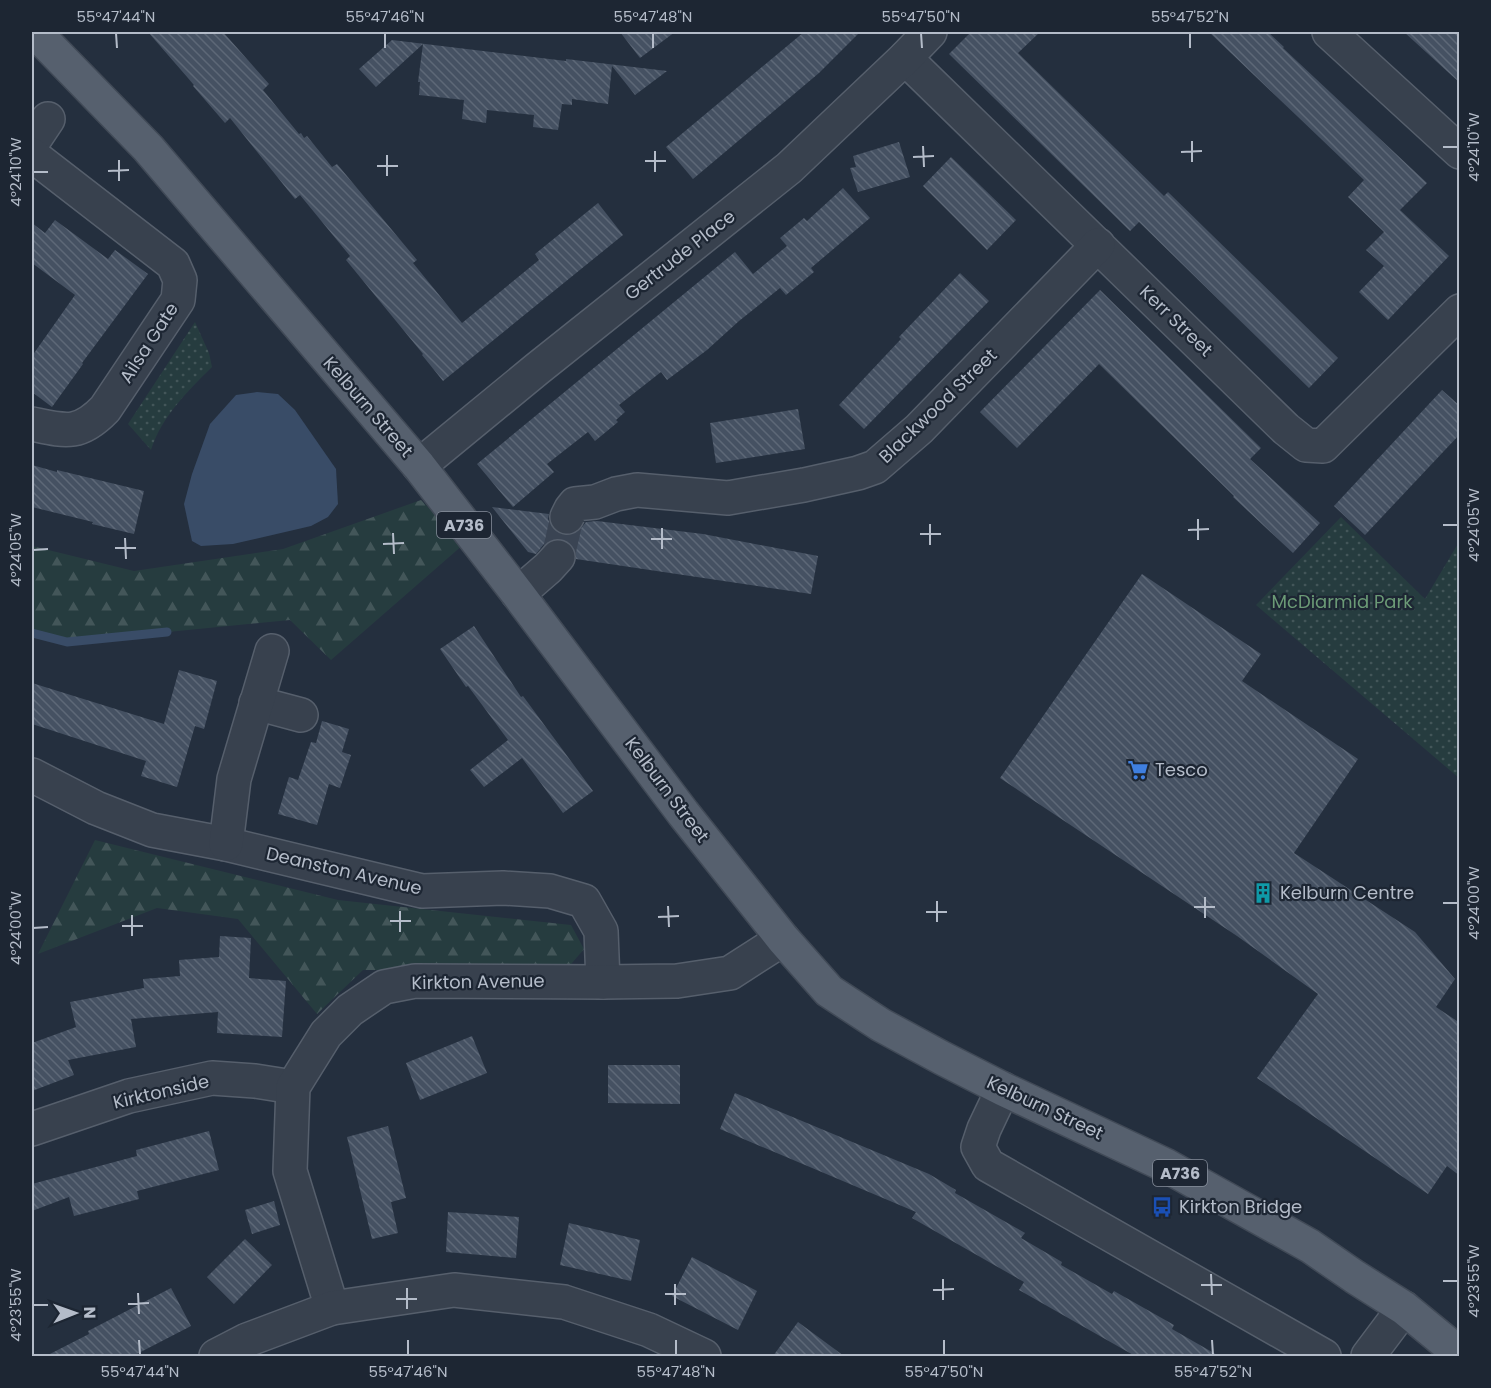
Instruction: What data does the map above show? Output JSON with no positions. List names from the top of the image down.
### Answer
{
  "streets": {
    "main road": ["Kelburn Street", "A736"],
    "street": [
      "Gertrude Place",
      "Kerr Street",
      "Ailsa Gate",
      "Blackwood Street",
      "Deanston Avenue",
      "Kirkton Avenue",
      "Kirktonside"
    ]
  },
  "crossings": [
    ["Gertrude Place", "Kerr Street"],
    ["Gertrude Place", "Kelburn Street"],
    ["Kerr Street", "Blackwood Street"],
    ["Kelburn Street", "Kirkton Avenue"],
    ["Deanston Avenue", "Kirkton Avenue"],
    ["Kirkton Avenue", "Kirktonside"]
  ],
  "parks": ["McDiarmid Park"],
  "places": {
    "supermarket": ["Tesco"],
    "building": ["Kelburn Centre"],
    "bus stop": ["Kirkton Bridge"]
  },
  "north": "right",
  "coordinates": [
    "55°47'44\"N",
    "55°47'46\"N",
    "55°47'48\"N",
    "55°47'50\"N",
    "55°47'52\"N",
    "4°24'10\"W",
    "4°24'05\"W",
    "4°24'00\"W",
    "4°23'55\"W"
  ]
}
